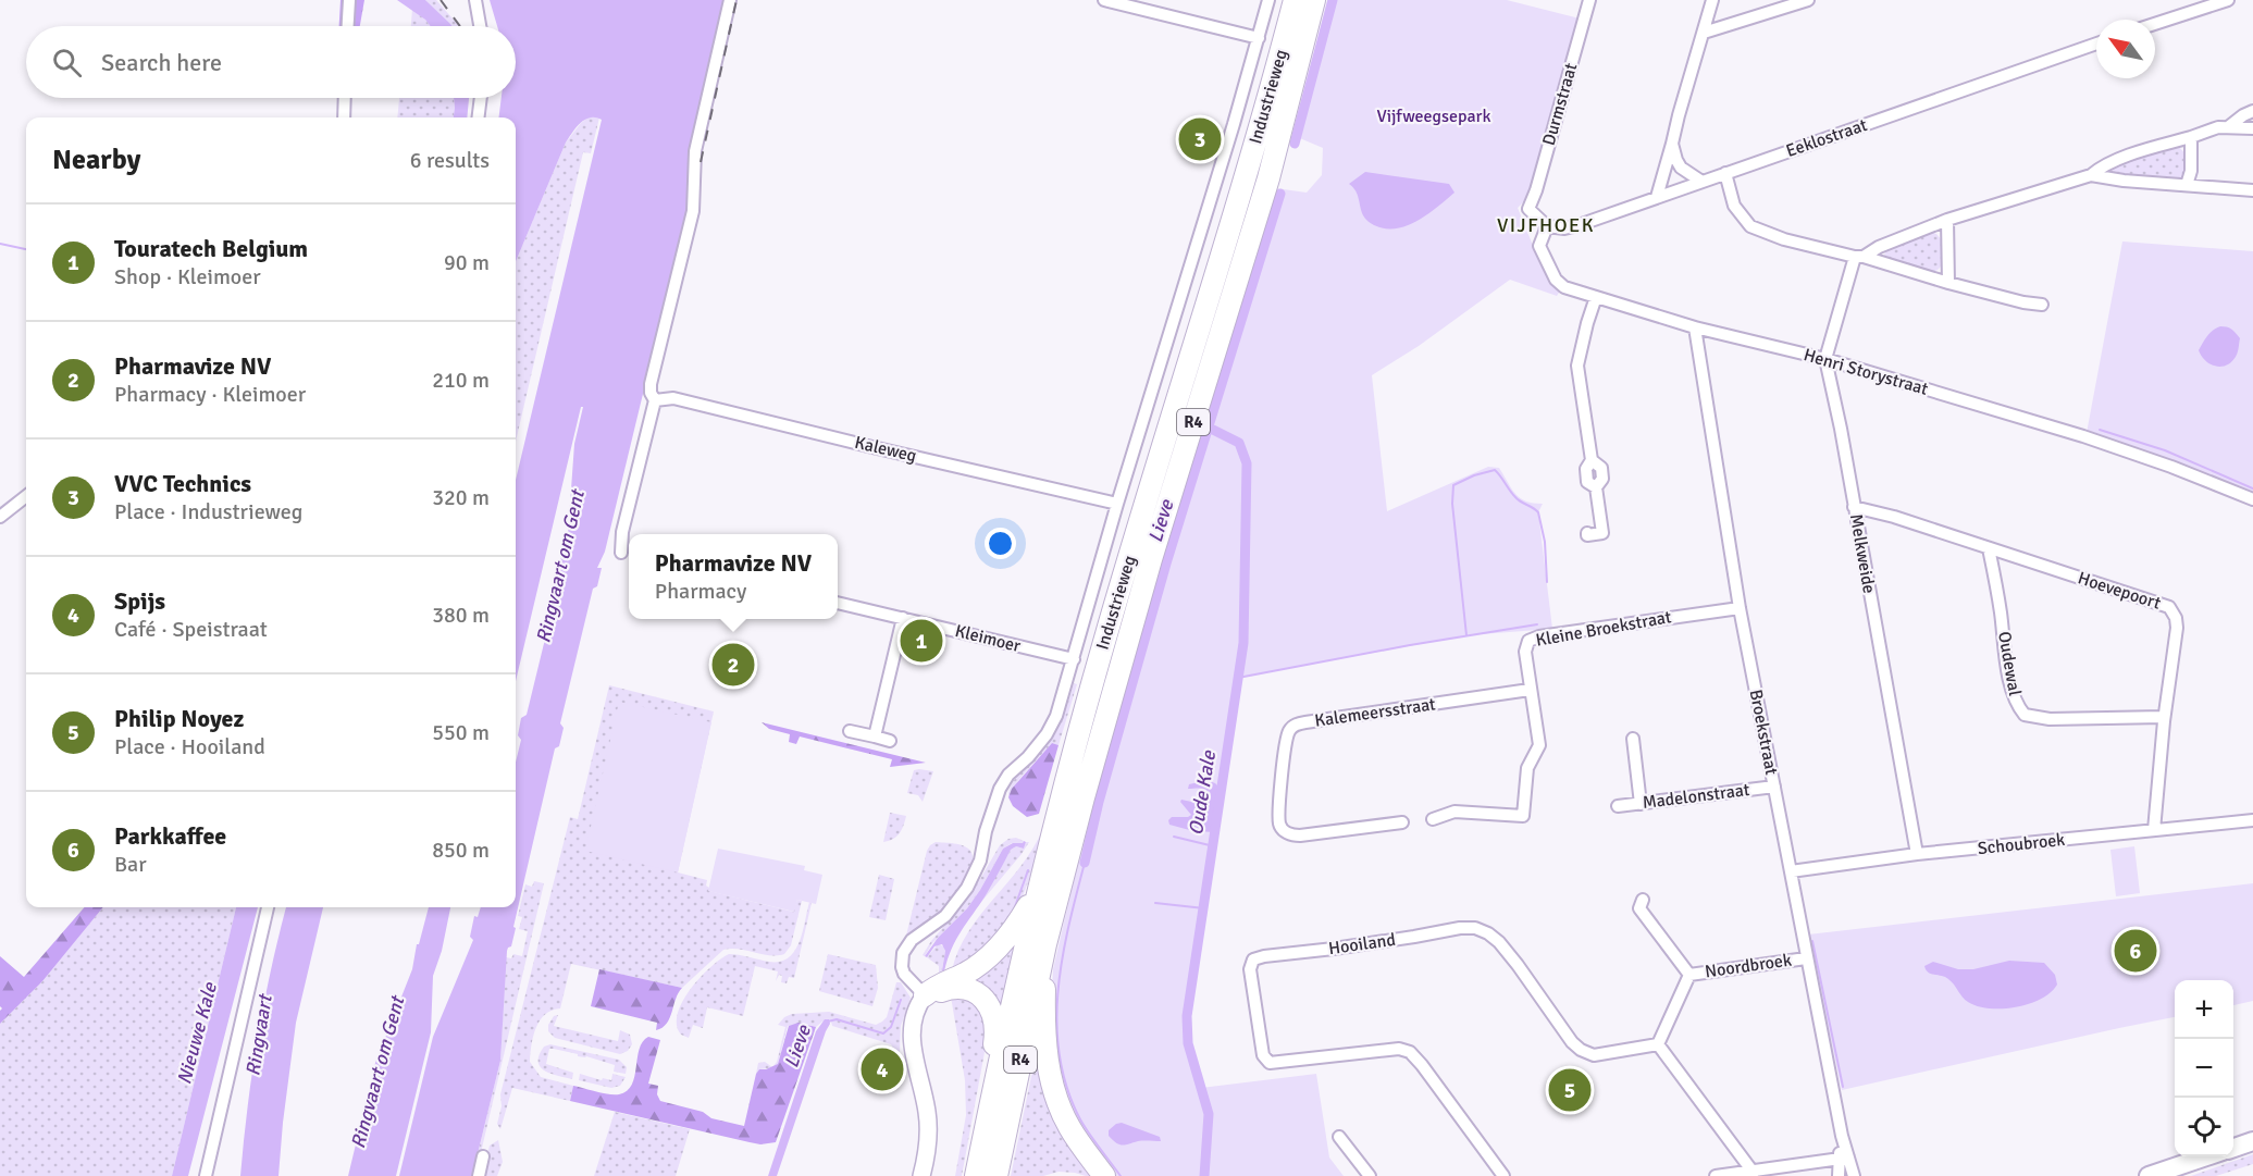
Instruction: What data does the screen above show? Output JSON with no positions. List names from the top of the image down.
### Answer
{
  "streets": {
    "highway": ["Industrieweg", "R4"],
    "street": [
      "Durmstraat",
      "Eeklostraat",
      "Henri Storystraat",
      "Kaleweg",
      "Melkweide",
      "Hoevepoort",
      "Kleine Broekstraat",
      "Kleimoer",
      "Oudewal",
      "Kalemeersstraat",
      "Broekstraat",
      "Madelonstraat",
      "Schoubroek",
      "Hooiland",
      "Noordbroek"
    ]
  },
  "crossings": [
    ["Industrieweg", "R4"],
    ["Industrieweg", "Kaleweg"],
    ["Industrieweg", "Kleimoer"],
    ["Durmstraat", "Eeklostraat"],
    ["Durmstraat", "Henri Storystraat"],
    ["Eeklostraat", "Henri Storystraat"],
    ["Henri Storystraat", "Melkweide"],
    ["Henri Storystraat", "Broekstraat"],
    ["Melkweide", "Hoevepoort"],
    ["Melkweide", "Schoubroek"],
    ["Hoevepoort", "Oudewal"],
    ["Hoevepoort", "Schoubroek"],
    ["Kleine Broekstraat", "Kalemeersstraat"],
    ["Kleine Broekstraat", "Broekstraat"],
    ["Broekstraat", "Madelonstraat"],
    ["Broekstraat", "Schoubroek"],
    ["Broekstraat", "Noordbroek"],
    ["Hooiland", "Noordbroek"]
  ],
  "districts": ["VIJFHOEK"],
  "water": [
    "Lieve",
    "Ringvaart om Gent",
    "Oude Kale",
    "Nieuwe Kale",
    "Ringvaart"
  ],
  "parks": ["Vijfweegsepark"],
  "north": "top left",
  "page": {
    "search": "Search here",
    "pins": [
      "3",
      "1",
      "2",
      "6",
      "4",
      "5"
    ],
    "heading": ["Nearby", "6 results"],
    "list": [
      {
        "mark": "1",
        "name": "Touratech Belgium",
        "note": "Shop · Kleimoer",
        "value": "90 m"
      },
      {
        "mark": "2",
        "name": "Pharmavize NV",
        "note": "Pharmacy · Kleimoer",
        "value": "210 m"
      },
      {
        "mark": "3",
        "name": "VVC Technics",
        "note": "Place · Industrieweg",
        "value": "320 m"
      },
      {
        "mark": "4",
        "name": "Spijs",
        "note": "Café · Speistraat",
        "value": "380 m"
      },
      {
        "mark": "5",
        "name": "Philip Noyez",
        "note": "Place · Hooiland",
        "value": "550 m"
      },
      {
        "mark": "6",
        "name": "Parkkaffee",
        "note": "Bar",
        "value": "850 m"
      }
    ],
    "popup": ["Pharmavize NV", "Pharmacy"],
    "map_buttons": ["+", "−"]
  }
}
